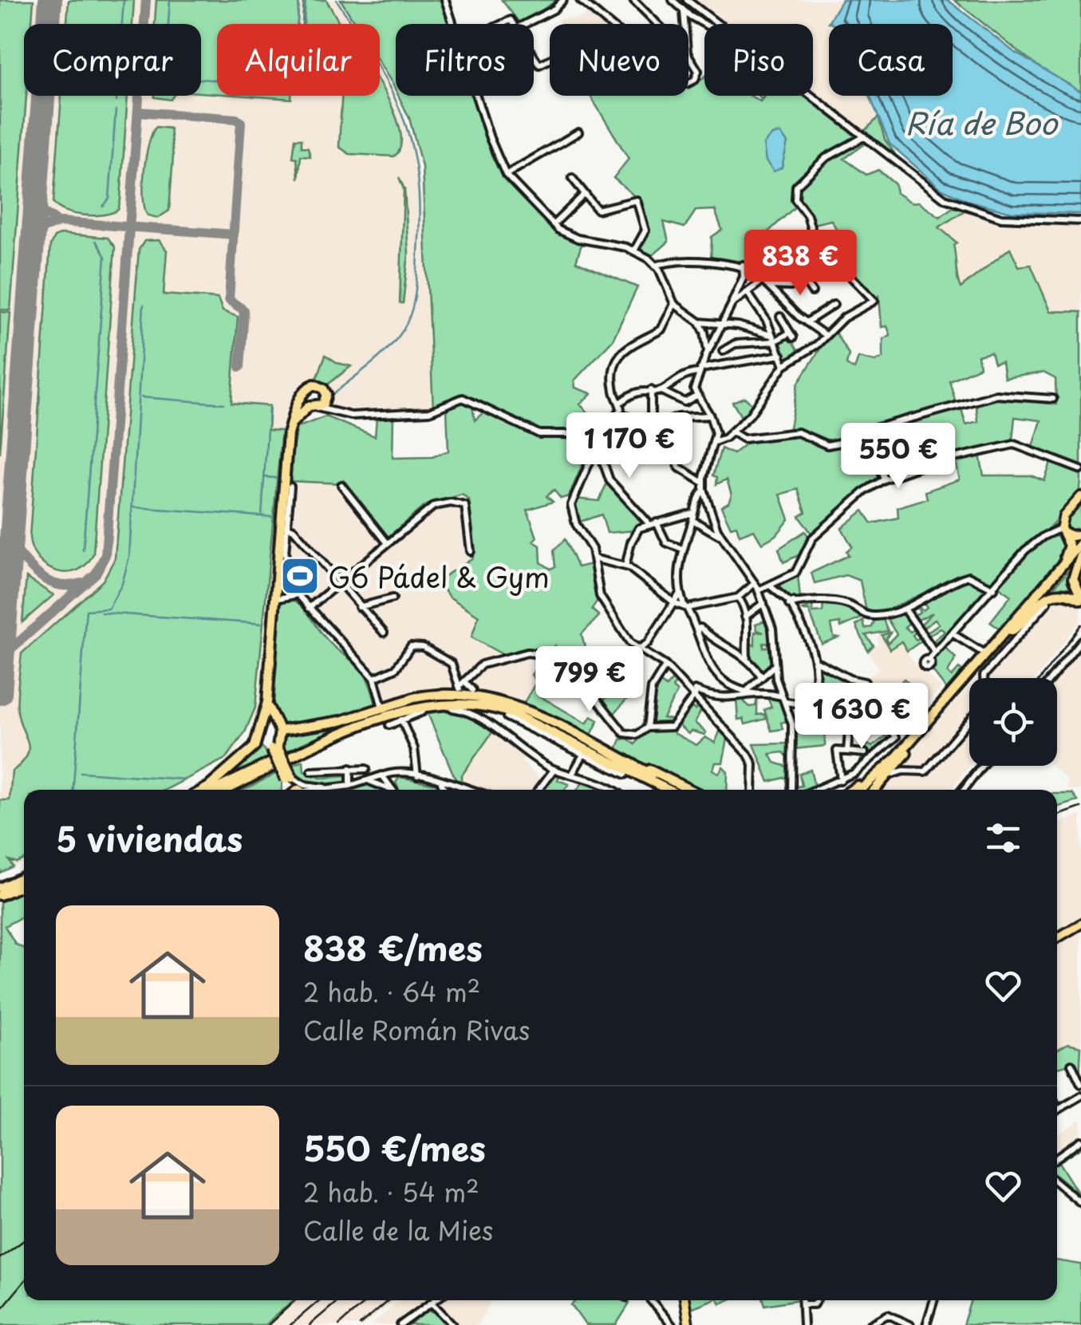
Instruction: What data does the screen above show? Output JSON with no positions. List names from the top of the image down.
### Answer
{
  "water": ["Ría de Boo"],
  "places": {
    "sports": ["G6 Pádel & Gym"]
  },
  "page": {
    "chip": [
      "Comprar",
      "Alquilar",
      "Filtros",
      "Nuevo",
      "Piso",
      "Casa"
    ],
    "price": [
      "838 €",
      "1 170 €",
      "550 €",
      "799 €",
      "1 630 €"
    ],
    "heading": "5 viviendas",
    "list": [
      {
        "name": "838 €/mes",
        "note": "2 hab. · 64 m² · Calle Román Rivas"
      },
      {
        "name": "550 €/mes",
        "note": "2 hab. · 54 m² · Calle de la Mies"
      }
    ]
  }
}
